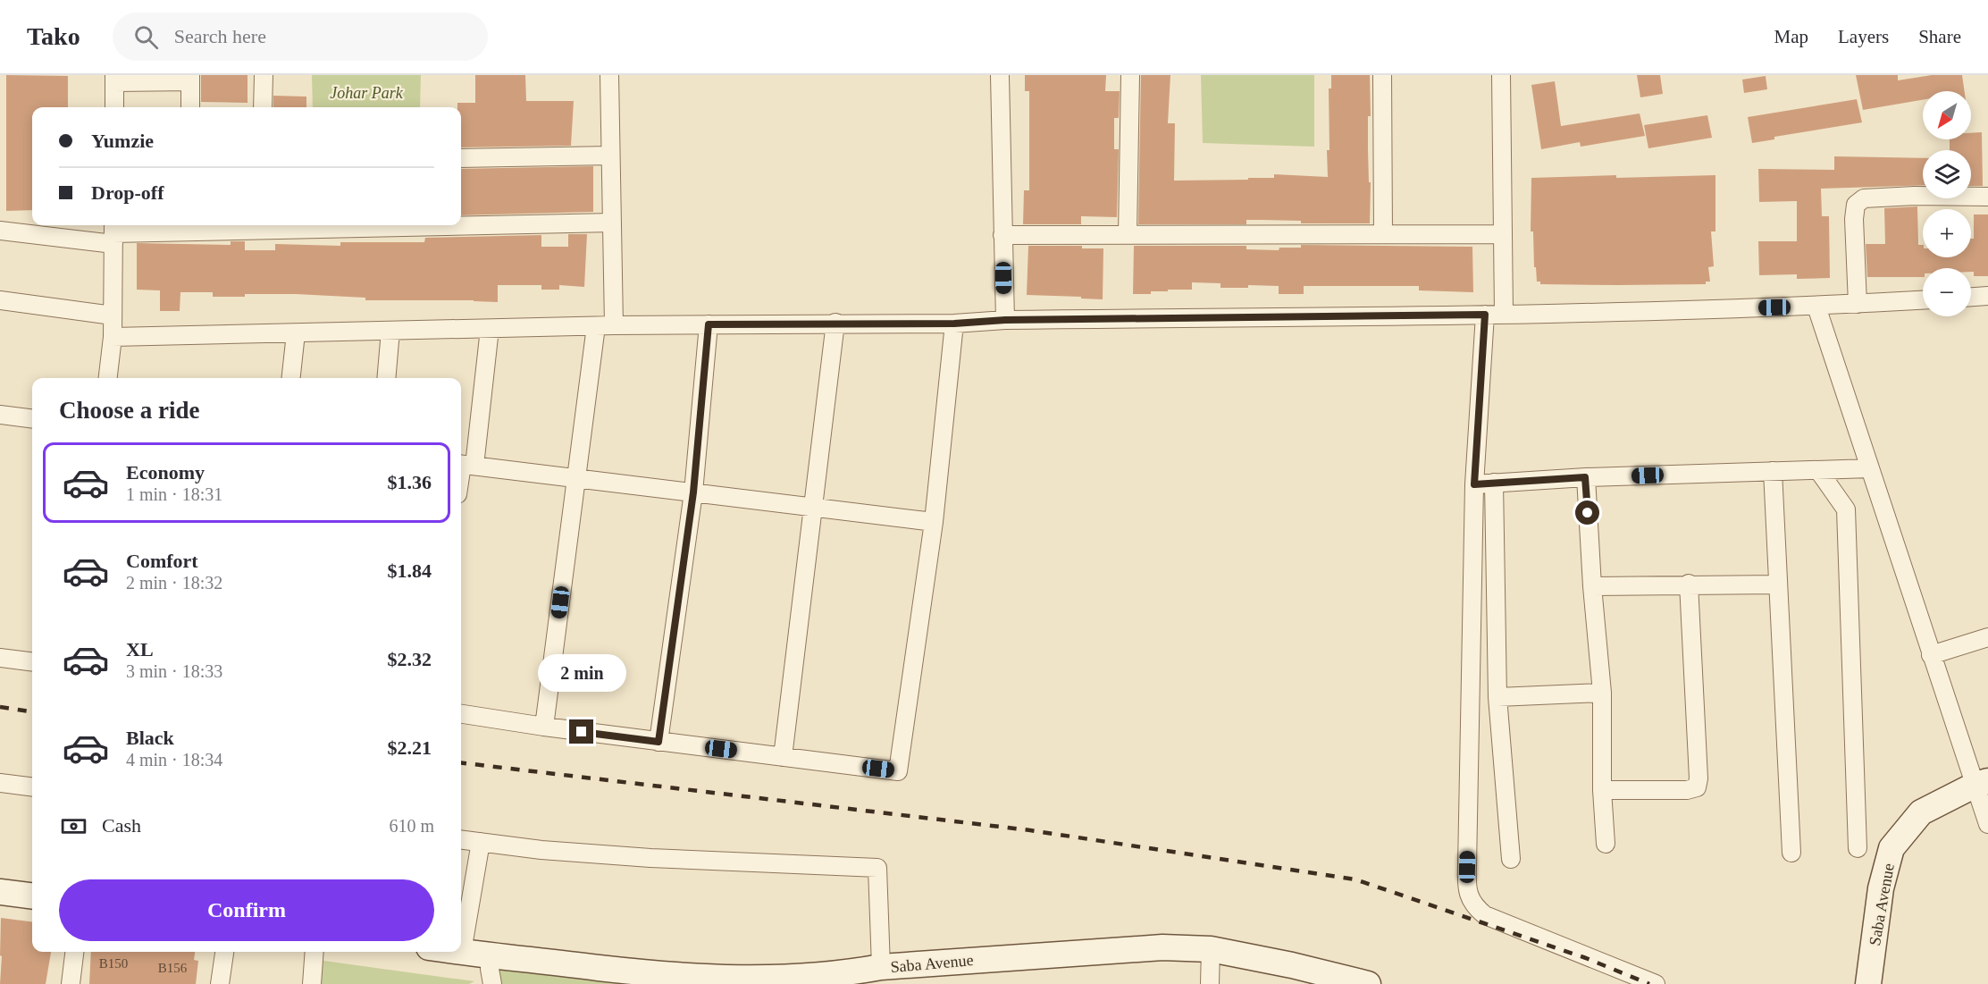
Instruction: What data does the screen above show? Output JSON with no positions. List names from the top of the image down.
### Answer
{
  "streets": {
    "main road": ["Saba Avenue"]
  },
  "parks": ["Johar Park"],
  "house_numbers": ["B150", "B156"],
  "north": "bottom left",
  "page": {
    "header": "Tako",
    "search": "Search here",
    "nav": ["Map", "Layers", "Share"],
    "map_buttons": ["+", "−"],
    "banner": ["Yumzie", "Drop-off"],
    "heading": "Choose a ride",
    "list": [
      {
        "name": "Economy",
        "note": "1 min · 18:31",
        "value": "$1.36"
      },
      {
        "name": "Comfort",
        "note": "2 min · 18:32",
        "value": "$1.84"
      },
      {
        "name": "XL",
        "note": "3 min · 18:33",
        "value": "$2.32"
      },
      {
        "name": "Black",
        "note": "4 min · 18:34",
        "value": "$2.21"
      }
    ],
    "bubble": "2 min",
    "pay": ["Cash", "610 m"],
    "buttons": "Confirm"
  }
}
